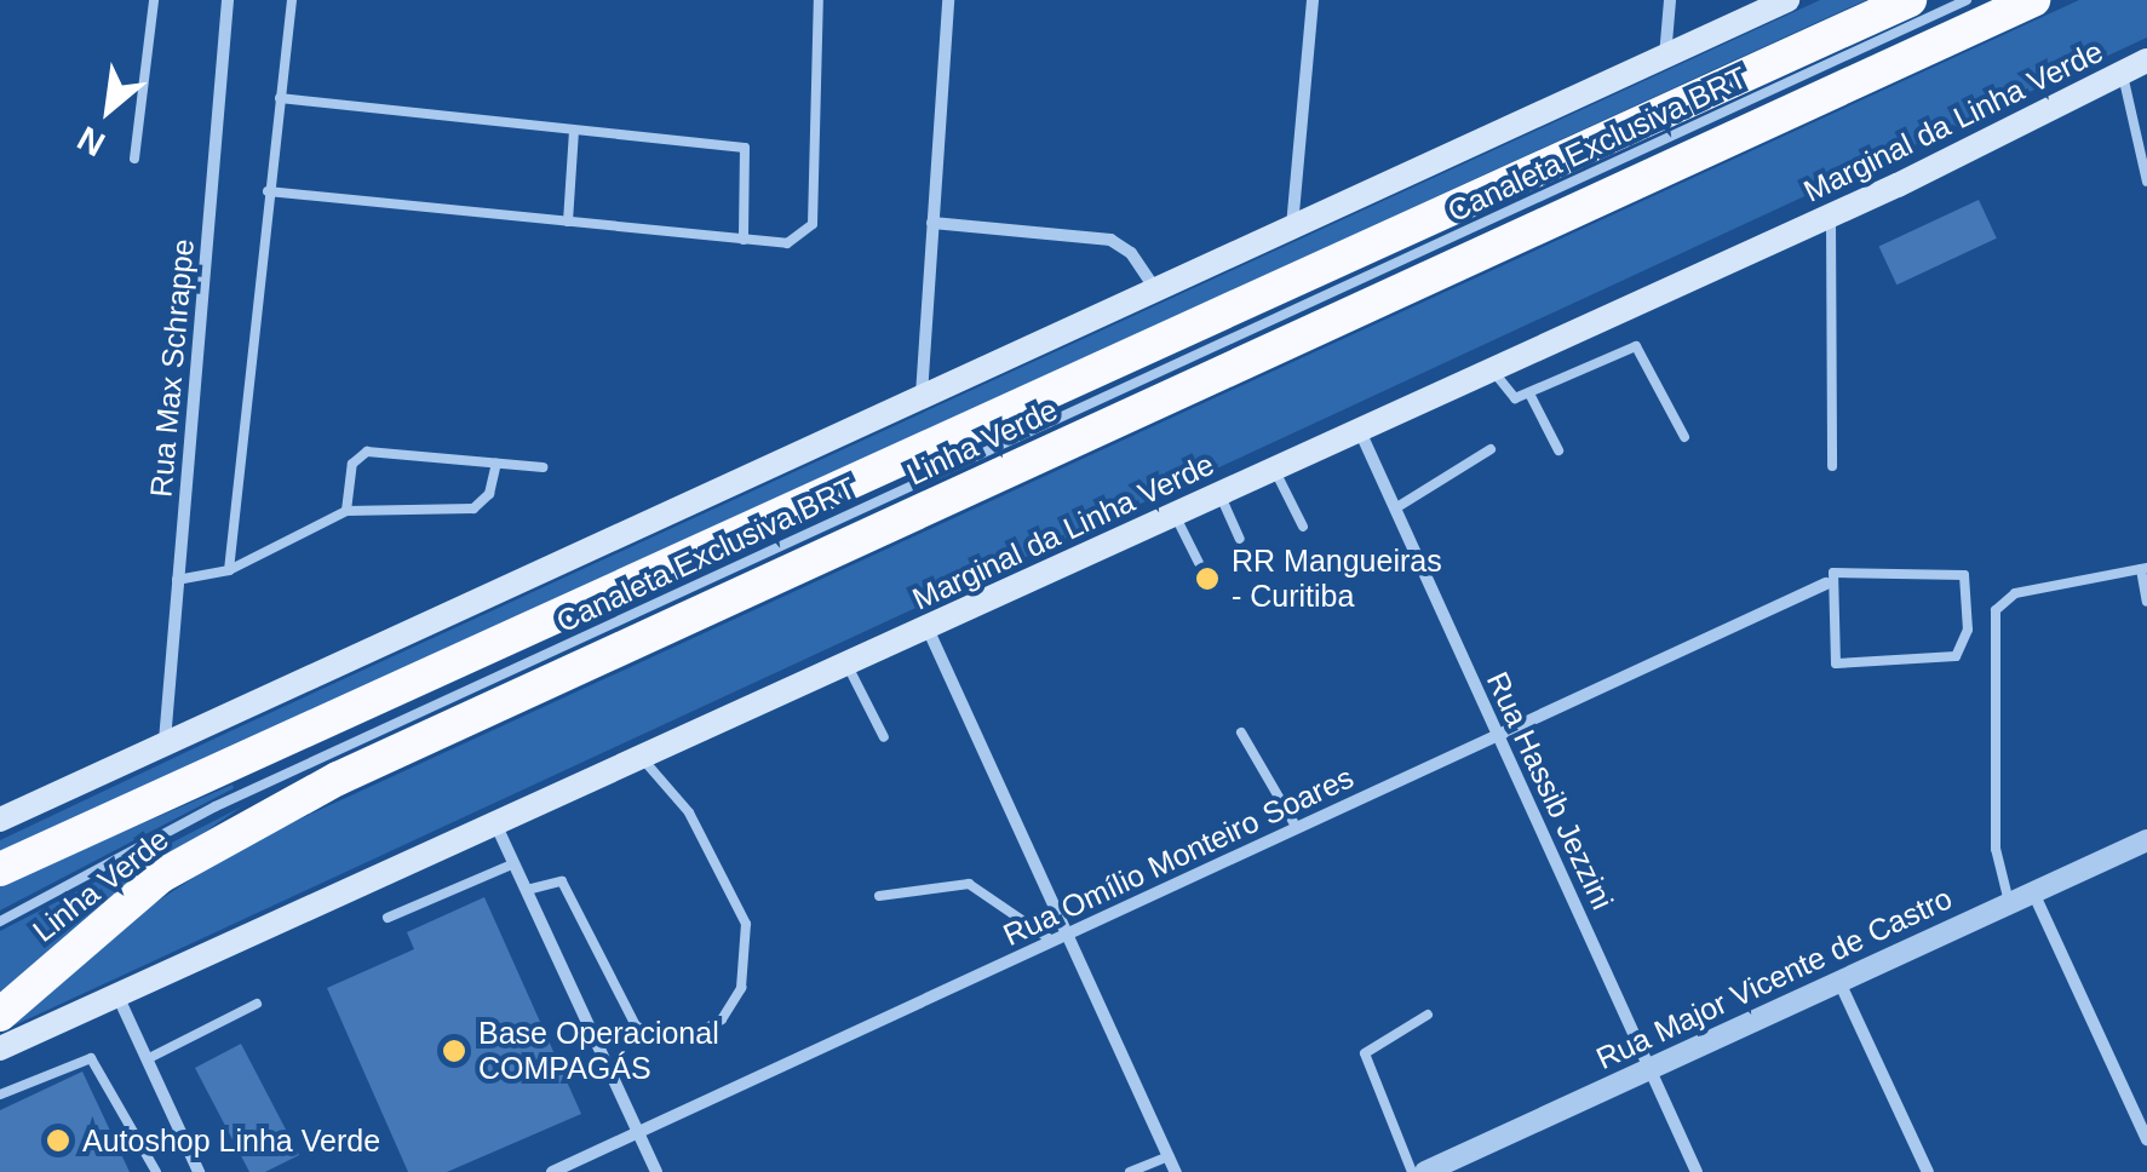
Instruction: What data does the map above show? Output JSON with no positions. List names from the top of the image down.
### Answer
{
  "streets": {
    "highway": ["Linha Verde"],
    "main road": ["Marginal da Linha Verde"],
    "street": [
      "Rua Max Schrappe",
      "Rua Hassib Jezzini",
      "Rua Omílio Monteiro Soares",
      "Rua Major Vicente de Castro"
    ],
    "lane": ["Canaleta Exclusiva BRT"]
  },
  "crossings": [
    ["Marginal da Linha Verde", "Rua Hassib Jezzini"],
    ["Rua Hassib Jezzini", "Rua Omílio Monteiro Soares"],
    ["Rua Hassib Jezzini", "Rua Major Vicente de Castro"]
  ],
  "places": ["RR Mangueiras - Curitiba", "Base Operacional COMPAGÁS", "Autoshop Linha Verde"],
  "north": "bottom left"
}
